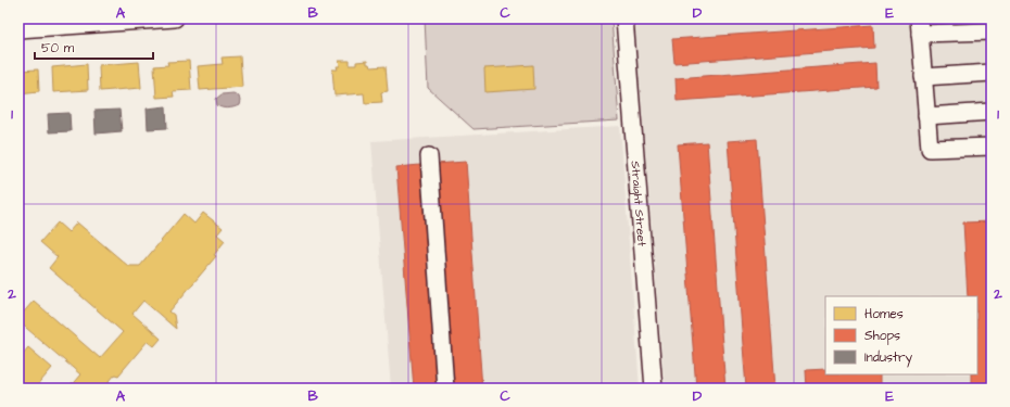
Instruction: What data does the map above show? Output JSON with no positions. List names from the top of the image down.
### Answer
{
  "streets": {
    "street": ["Straight Street"]
  },
  "legend": ["Homes", "Shops", "Industry"],
  "scale_bar": "50 m",
  "grid": {
    "columns": [
      "A",
      "B",
      "C",
      "D",
      "E"
    ],
    "rows": ["1", "2"]
  }
}
